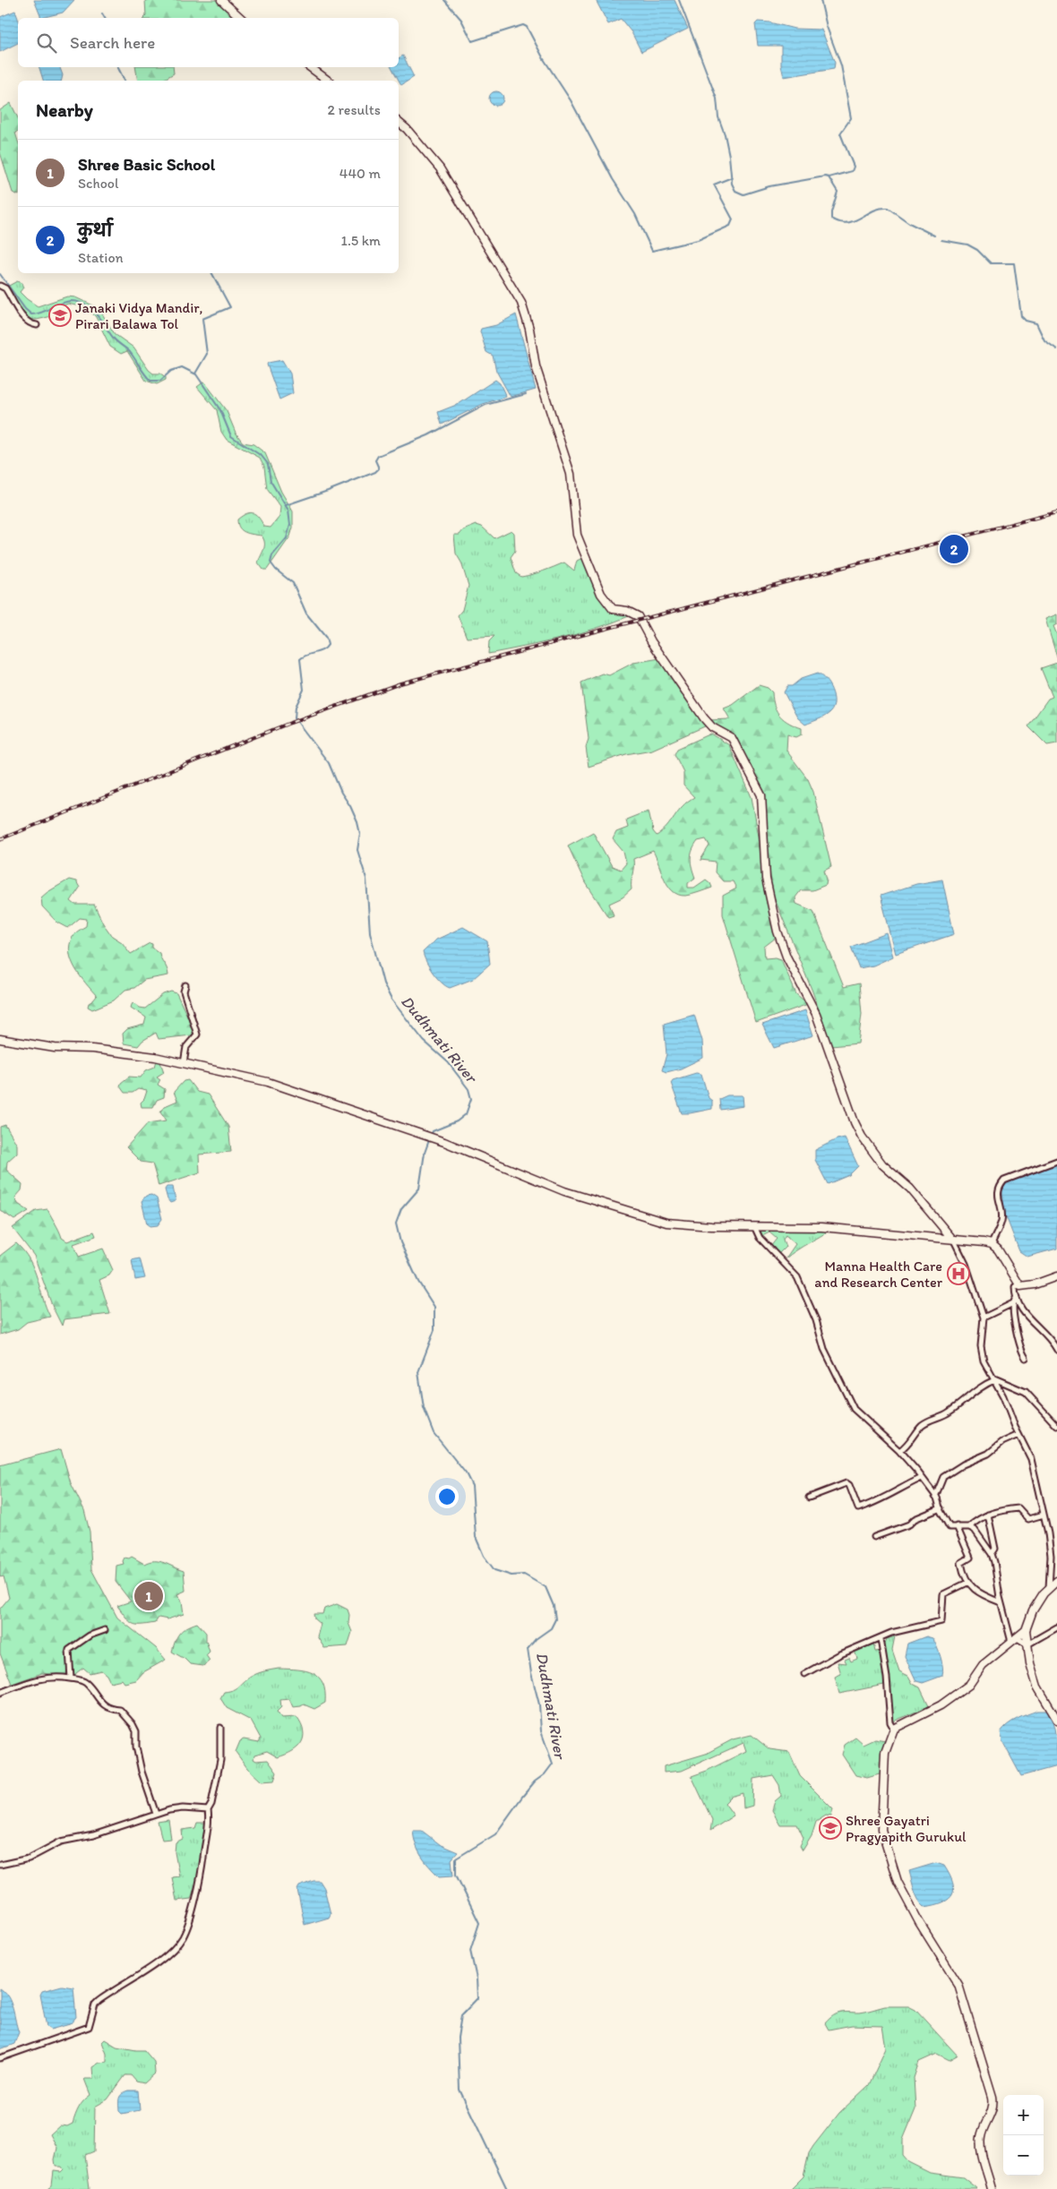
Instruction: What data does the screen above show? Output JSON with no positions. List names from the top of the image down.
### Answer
{
  "water": ["Dudhmati River"],
  "places": {
    "school or university": ["Janaki Vidya Mandir, Pirari Balawa Tol", "Shree Gayatri Pragyapith Gurukul"],
    "hospital": ["Manna Health Care and Research Center"]
  },
  "page": {
    "search": "Search here",
    "heading": ["Nearby", "2 results"],
    "list": [
      {
        "mark": "1",
        "name": "Shree Basic School",
        "note": "School",
        "value": "440 m"
      },
      {
        "mark": "2",
        "name": "कुर्था",
        "note": "Station",
        "value": "1.5 km"
      }
    ],
    "pins": ["2", "1"],
    "map_buttons": ["+", "−"]
  }
}
